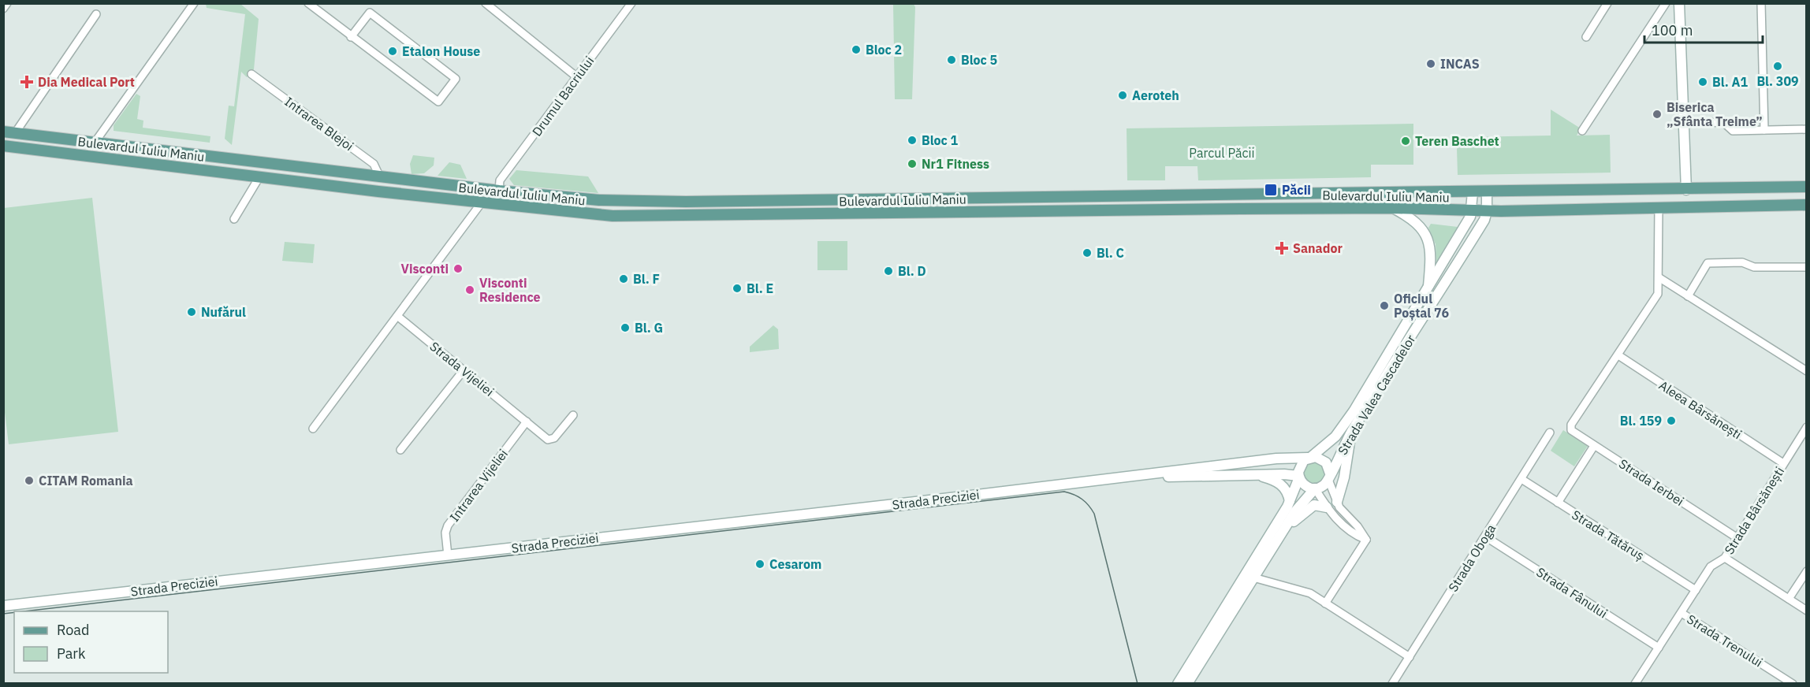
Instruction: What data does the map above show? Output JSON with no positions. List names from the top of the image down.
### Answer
{
  "streets": {
    "main road": ["Bulevardul Iuliu Maniu"],
    "street": [
      "Drumul Bacriului",
      "Intrarea Blejoi",
      "Strada Vijeliei",
      "Strada Valea Cascadelor",
      "Aleea Bârsănești",
      "Strada Ierbei",
      "Intrarea Vijeliei",
      "Strada Preciziei",
      "Strada Bârsănești",
      "Strada Tătăruș",
      "Strada Oboga",
      "Strada Fânului",
      "Strada Trenului"
    ]
  },
  "crossings": [
    ["Drumul Bacriului", "Bulevardul Iuliu Maniu"],
    ["Intrarea Blejoi", "Bulevardul Iuliu Maniu"],
    ["Bulevardul Iuliu Maniu", "Strada Valea Cascadelor"],
    ["Strada Vijeliei", "Intrarea Vijeliei"],
    ["Strada Valea Cascadelor", "Strada Preciziei"],
    ["Aleea Bârsănești", "Strada Ierbei"],
    ["Aleea Bârsănești", "Strada Bârsănești"],
    ["Strada Ierbei", "Strada Bârsănești"],
    ["Intrarea Vijeliei", "Strada Preciziei"],
    ["Strada Bârsănești", "Strada Tătăruș"],
    ["Strada Bârsănești", "Strada Fânului"],
    ["Strada Bârsănești", "Strada Trenului"],
    ["Strada Tătăruș", "Strada Oboga"],
    ["Strada Oboga", "Strada Fânului"]
  ],
  "parks": ["Parcul Păcii"],
  "places": {
    "other": [
      "Bloc 2",
      "Etalon House",
      "Bloc 5",
      "INCAS",
      "Bl. 309",
      "Bl. A1",
      "Aeroteh",
      "Biserica „Sfânta Treime”",
      "Bloc 1",
      "Teren Baschet",
      "Nr1 Fitness",
      "Bl. C",
      "Visconti",
      "Bl. D",
      "Bl. F",
      "Bl. E",
      "Visconti Residence",
      "Oficiul Poștal 76",
      "Nufărul",
      "Bl. G",
      "Bl. 159",
      "CITAM Romania",
      "Cesarom"
    ],
    "health": ["Dia Medical Port", "Sanador"],
    "transit": ["Păcii"]
  },
  "legend": ["Road", "Park"],
  "scale_bar": "100 m"
}
